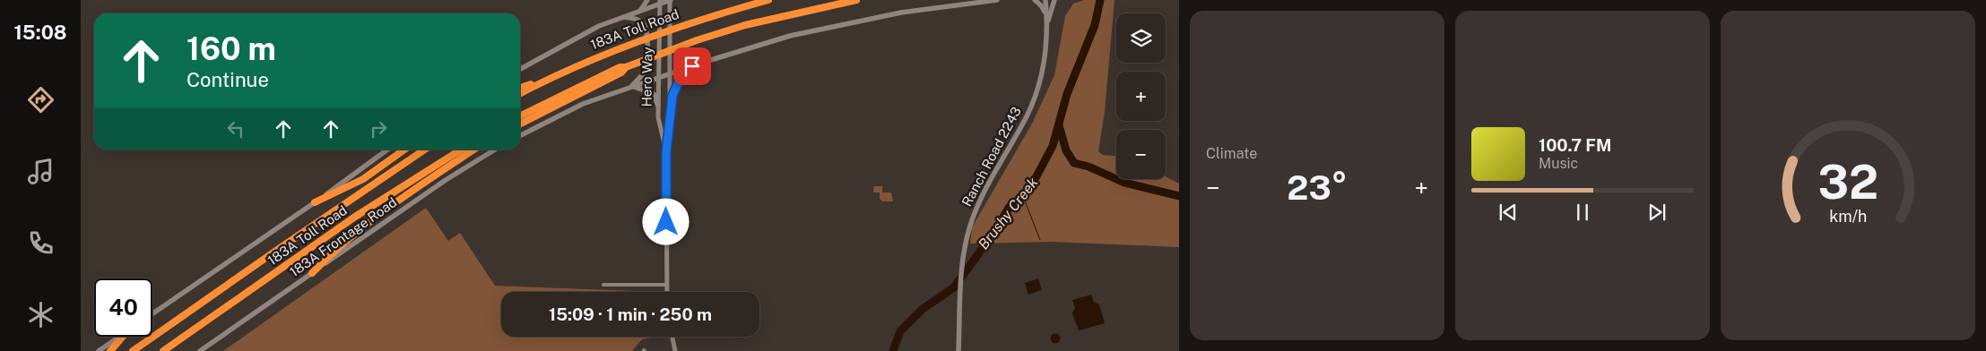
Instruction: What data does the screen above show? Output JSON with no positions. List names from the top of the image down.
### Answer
{
  "streets": {
    "highway": ["183A Toll Road"],
    "main road": ["Ranch Road 2243", "183A Frontage Road"],
    "street": ["Hero Way"]
  },
  "water": ["Brushy Creek"],
  "page": {
    "tabs": "15:08",
    "tile": "Climate",
    "map_buttons": ["+", "−"],
    "turn": ["160 m", "Continue"],
    "song": ["100.7 FM", "Music"],
    "heat": ["−", "23°", "+"],
    "limit": "40",
    "trip": "15:09 · 1 min · 250 m",
    "gauge": ["32", "km/h"]
  }
}
